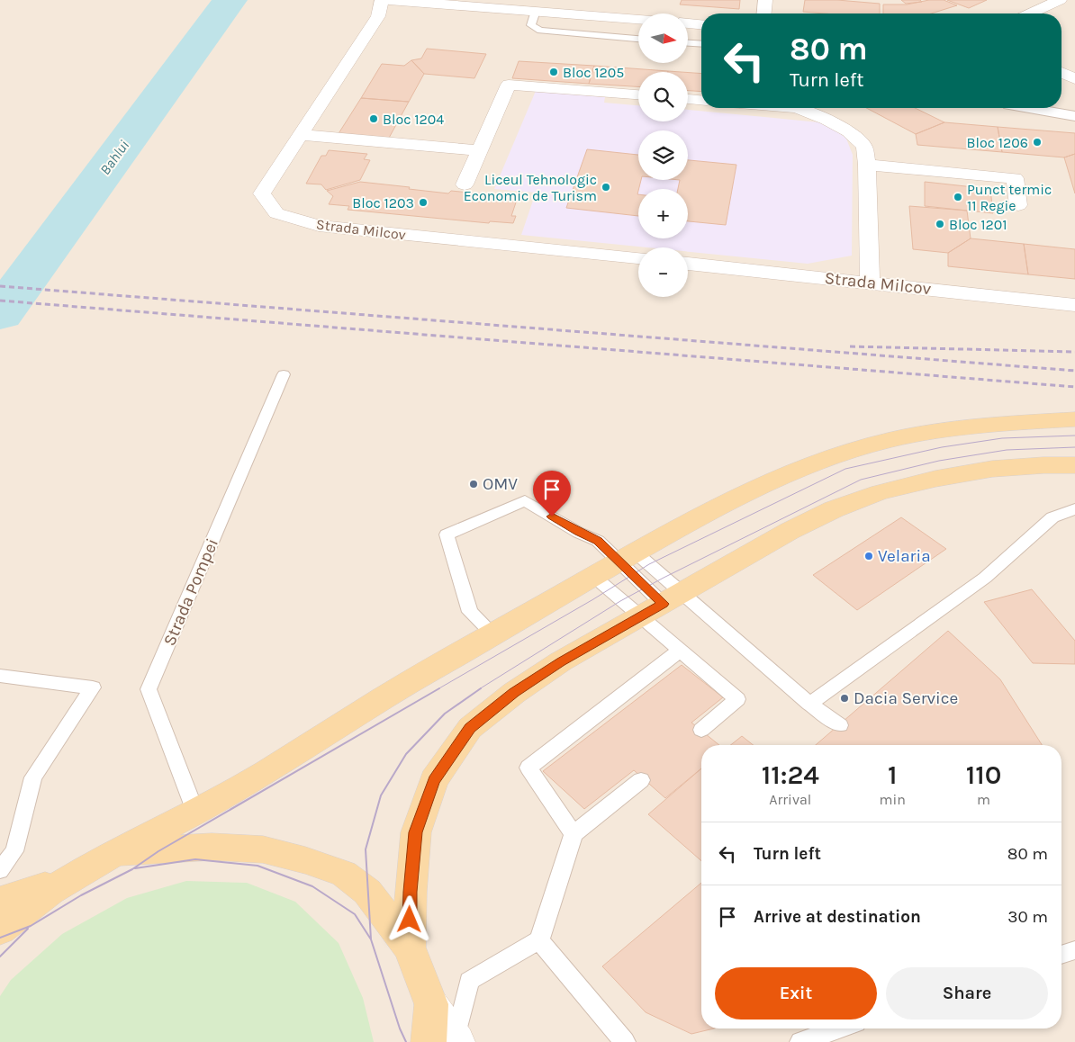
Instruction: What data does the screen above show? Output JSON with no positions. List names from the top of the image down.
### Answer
{
  "streets": {
    "street": ["Strada Milcov"],
    "lane": ["Strada Pompei"]
  },
  "water": ["Bahlui"],
  "places": [
    "Bloc 1205",
    "Bloc 1204",
    "Bloc 1206",
    "Liceul Tehnologic Economic de Turism",
    "Punct termic 11 Regie",
    "Bloc 1203",
    "Bloc 1201",
    "OMV",
    "Velaria",
    "Dacia Service"
  ],
  "north": "right",
  "page": {
    "map_buttons": ["+", "−"],
    "turn": ["80 m", "Turn left"],
    "eta": [
      "11:24",
      "Arrival",
      "1",
      "min",
      "110",
      "m"
    ],
    "list": [
      {
        "name": "Turn left",
        "value": "80 m"
      },
      {
        "name": "Arrive at destination",
        "value": "30 m"
      }
    ],
    "buttons": ["Exit", "Share"]
  }
}
